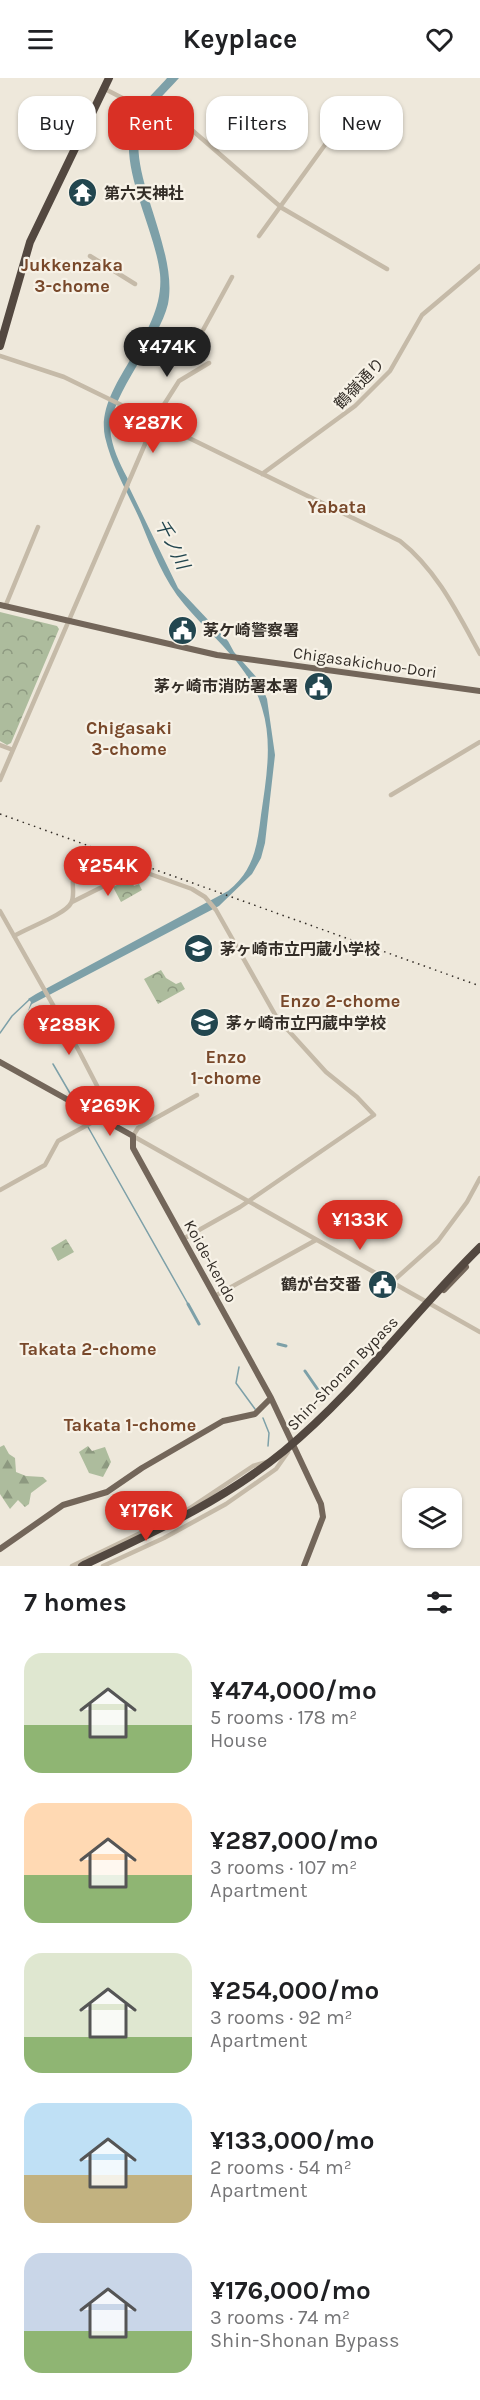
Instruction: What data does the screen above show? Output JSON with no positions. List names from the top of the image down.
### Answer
{
  "streets": {
    "highway": ["Shin-Shonan Bypass"],
    "main road": ["Chigasakichuo-Dori", "Koide-kendo"],
    "street": ["鶴嶺通り"]
  },
  "districts": [
    "Jukkenzaka 3-chome",
    "Yabata",
    "Chigasaki 3-chome",
    "Enzo 2-chome",
    "Enzo 1-chome",
    "Takata 2-chome",
    "Takata 1-chome"
  ],
  "water": ["千ノ川"],
  "places": {
    "temple": ["第六天神社"],
    "public building": ["茅ケ崎警察署", "茅ヶ崎市消防署本署", "鶴が台交番"],
    "school or university": ["茅ヶ崎市立円蔵小学校", "茅ヶ崎市立円蔵中学校"]
  },
  "page": {
    "header": "Keyplace",
    "chip": [
      "Buy",
      "Rent",
      "Filters",
      "New"
    ],
    "price": [
      "¥474K",
      "¥287K",
      "¥254K",
      "¥288K",
      "¥269K",
      "¥133K",
      "¥176K"
    ],
    "heading": "7 homes",
    "list": [
      {
        "name": "¥474,000/mo",
        "note": "5 rooms · 178 m² · House"
      },
      {
        "name": "¥287,000/mo",
        "note": "3 rooms · 107 m² · Apartment"
      },
      {
        "name": "¥254,000/mo",
        "note": "3 rooms · 92 m² · Apartment"
      },
      {
        "name": "¥133,000/mo",
        "note": "2 rooms · 54 m² · Apartment"
      },
      {
        "name": "¥176,000/mo",
        "note": "3 rooms · 74 m² · Shin-Shonan Bypass"
      }
    ]
  }
}
